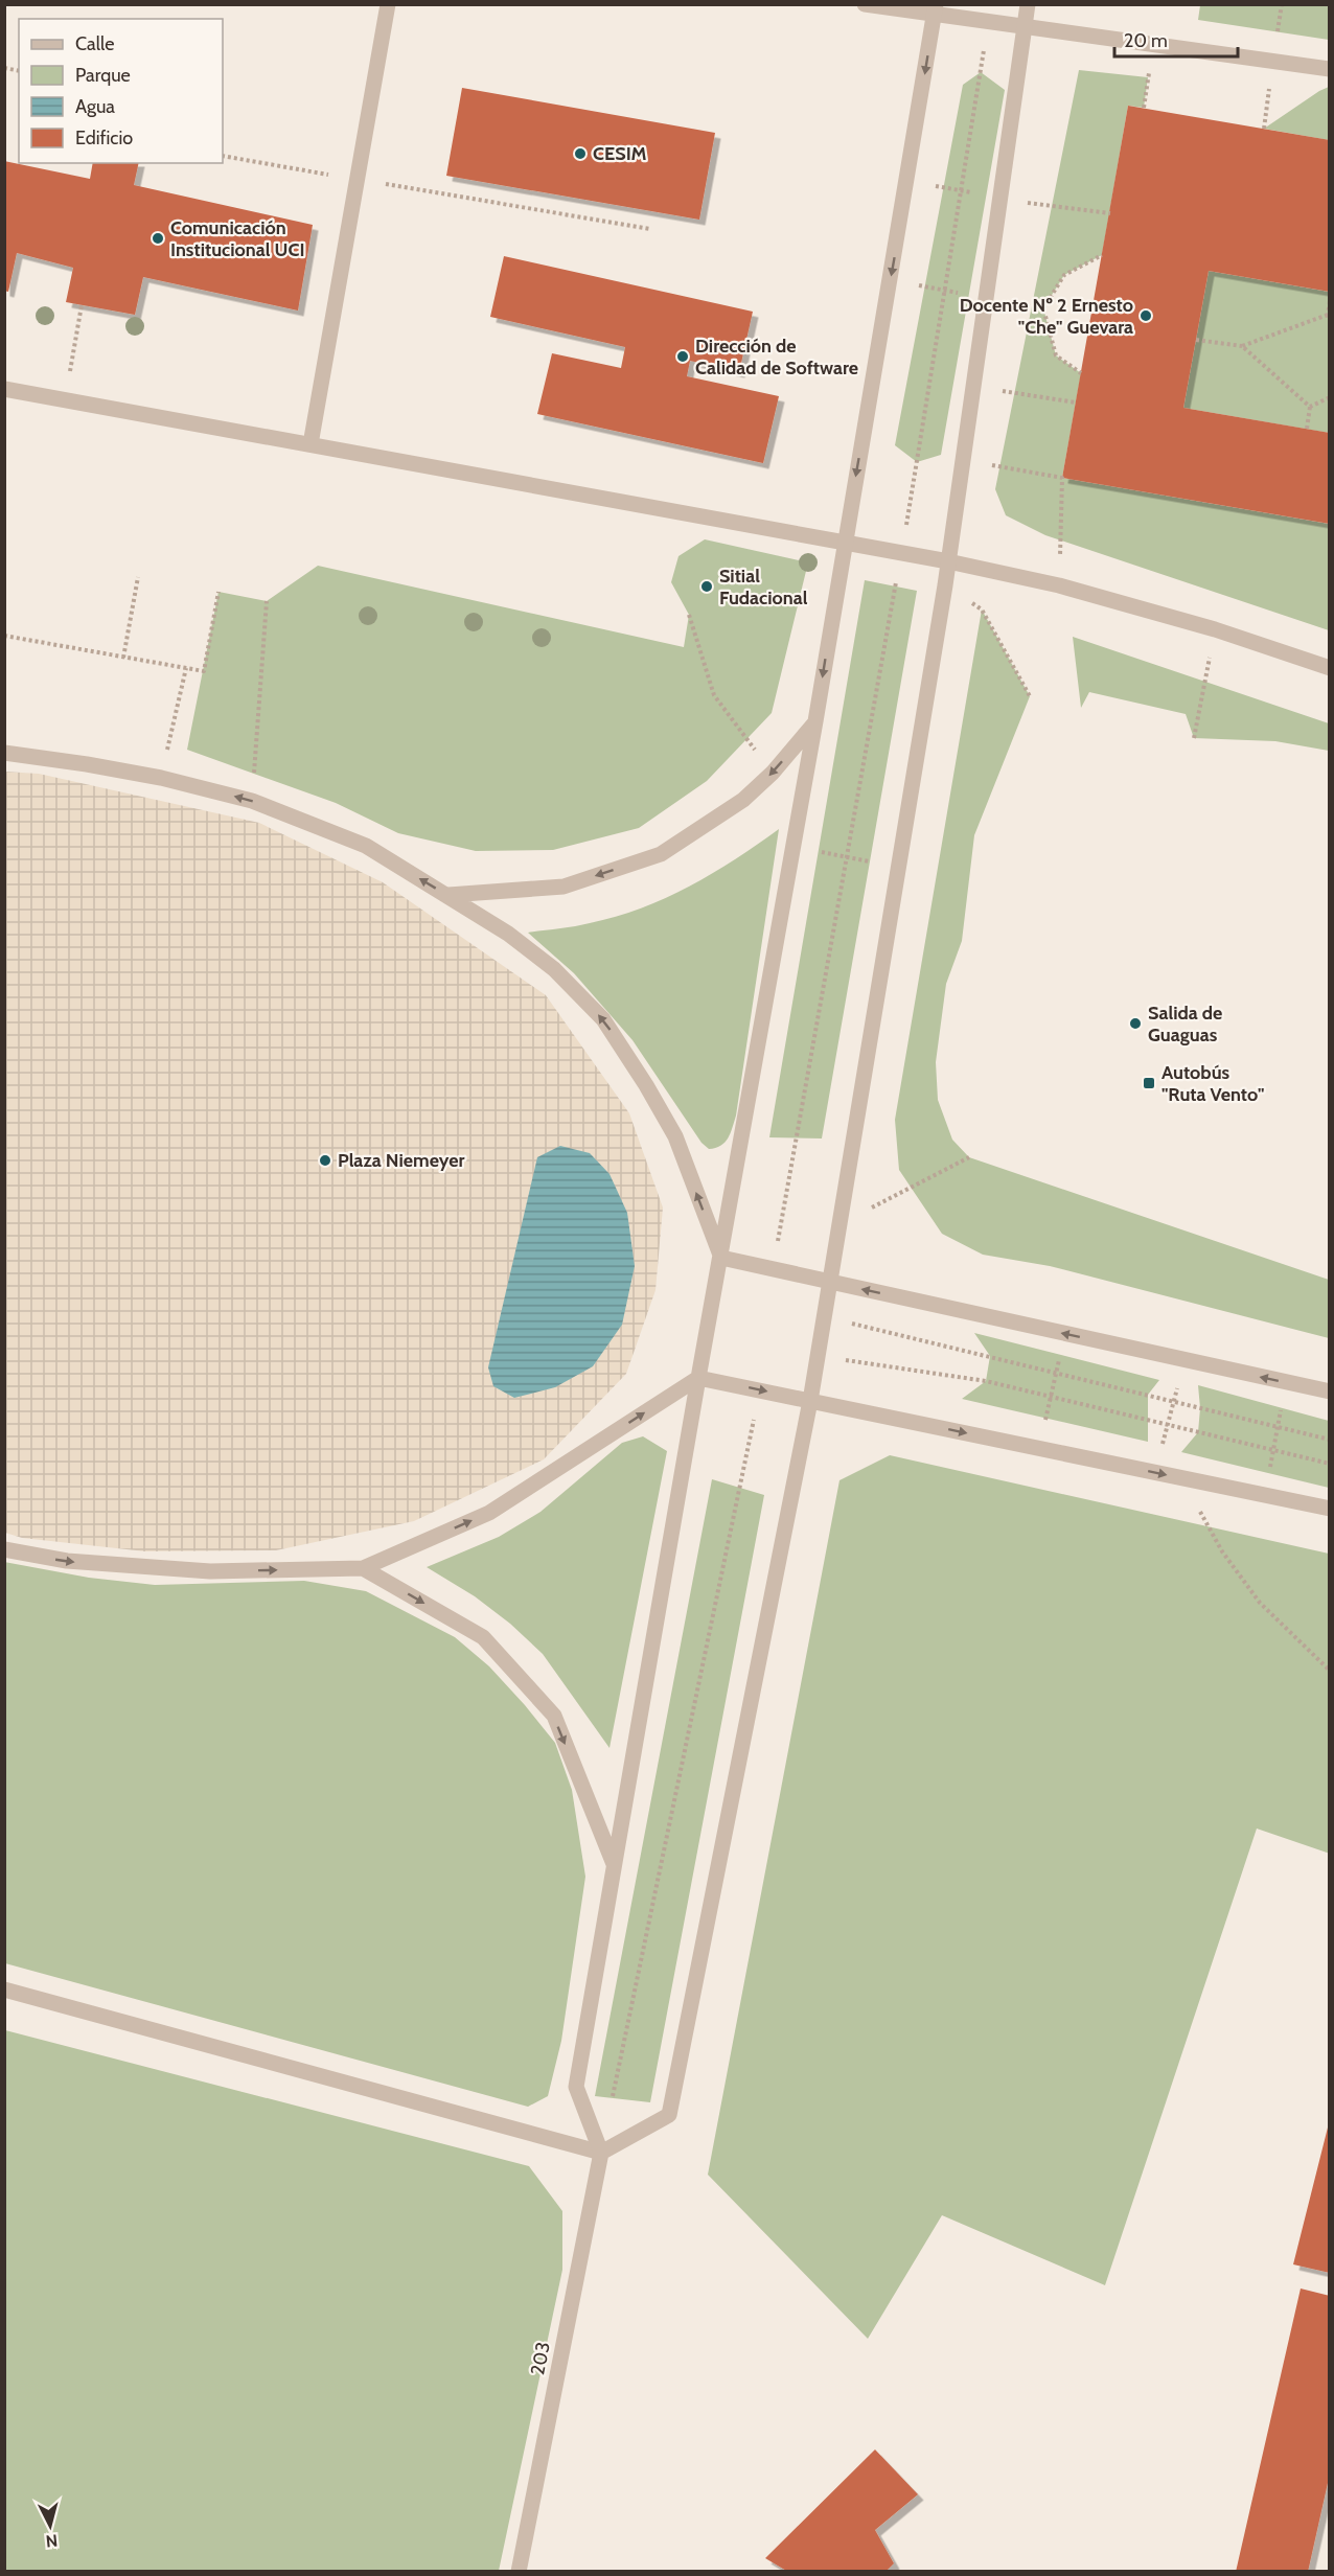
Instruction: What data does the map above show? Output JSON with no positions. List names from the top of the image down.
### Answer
{
  "streets": {
    "street": ["203"]
  },
  "places": {
    "other": [
      "CESIM",
      "Comunicación Institucional UCI",
      "Docente Nº 2 Ernesto \"Che\" Guevara",
      "Dirección de Calidad de Software",
      "Sitial Fudacional",
      "Salida de Guaguas",
      "Plaza Niemeyer"
    ],
    "transit": ["Autobús \"Ruta Vento\""]
  },
  "legend": [
    "Calle",
    "Parque",
    "Agua",
    "Edificio"
  ],
  "scale_bar": "20 m",
  "north": "bottom"
}
